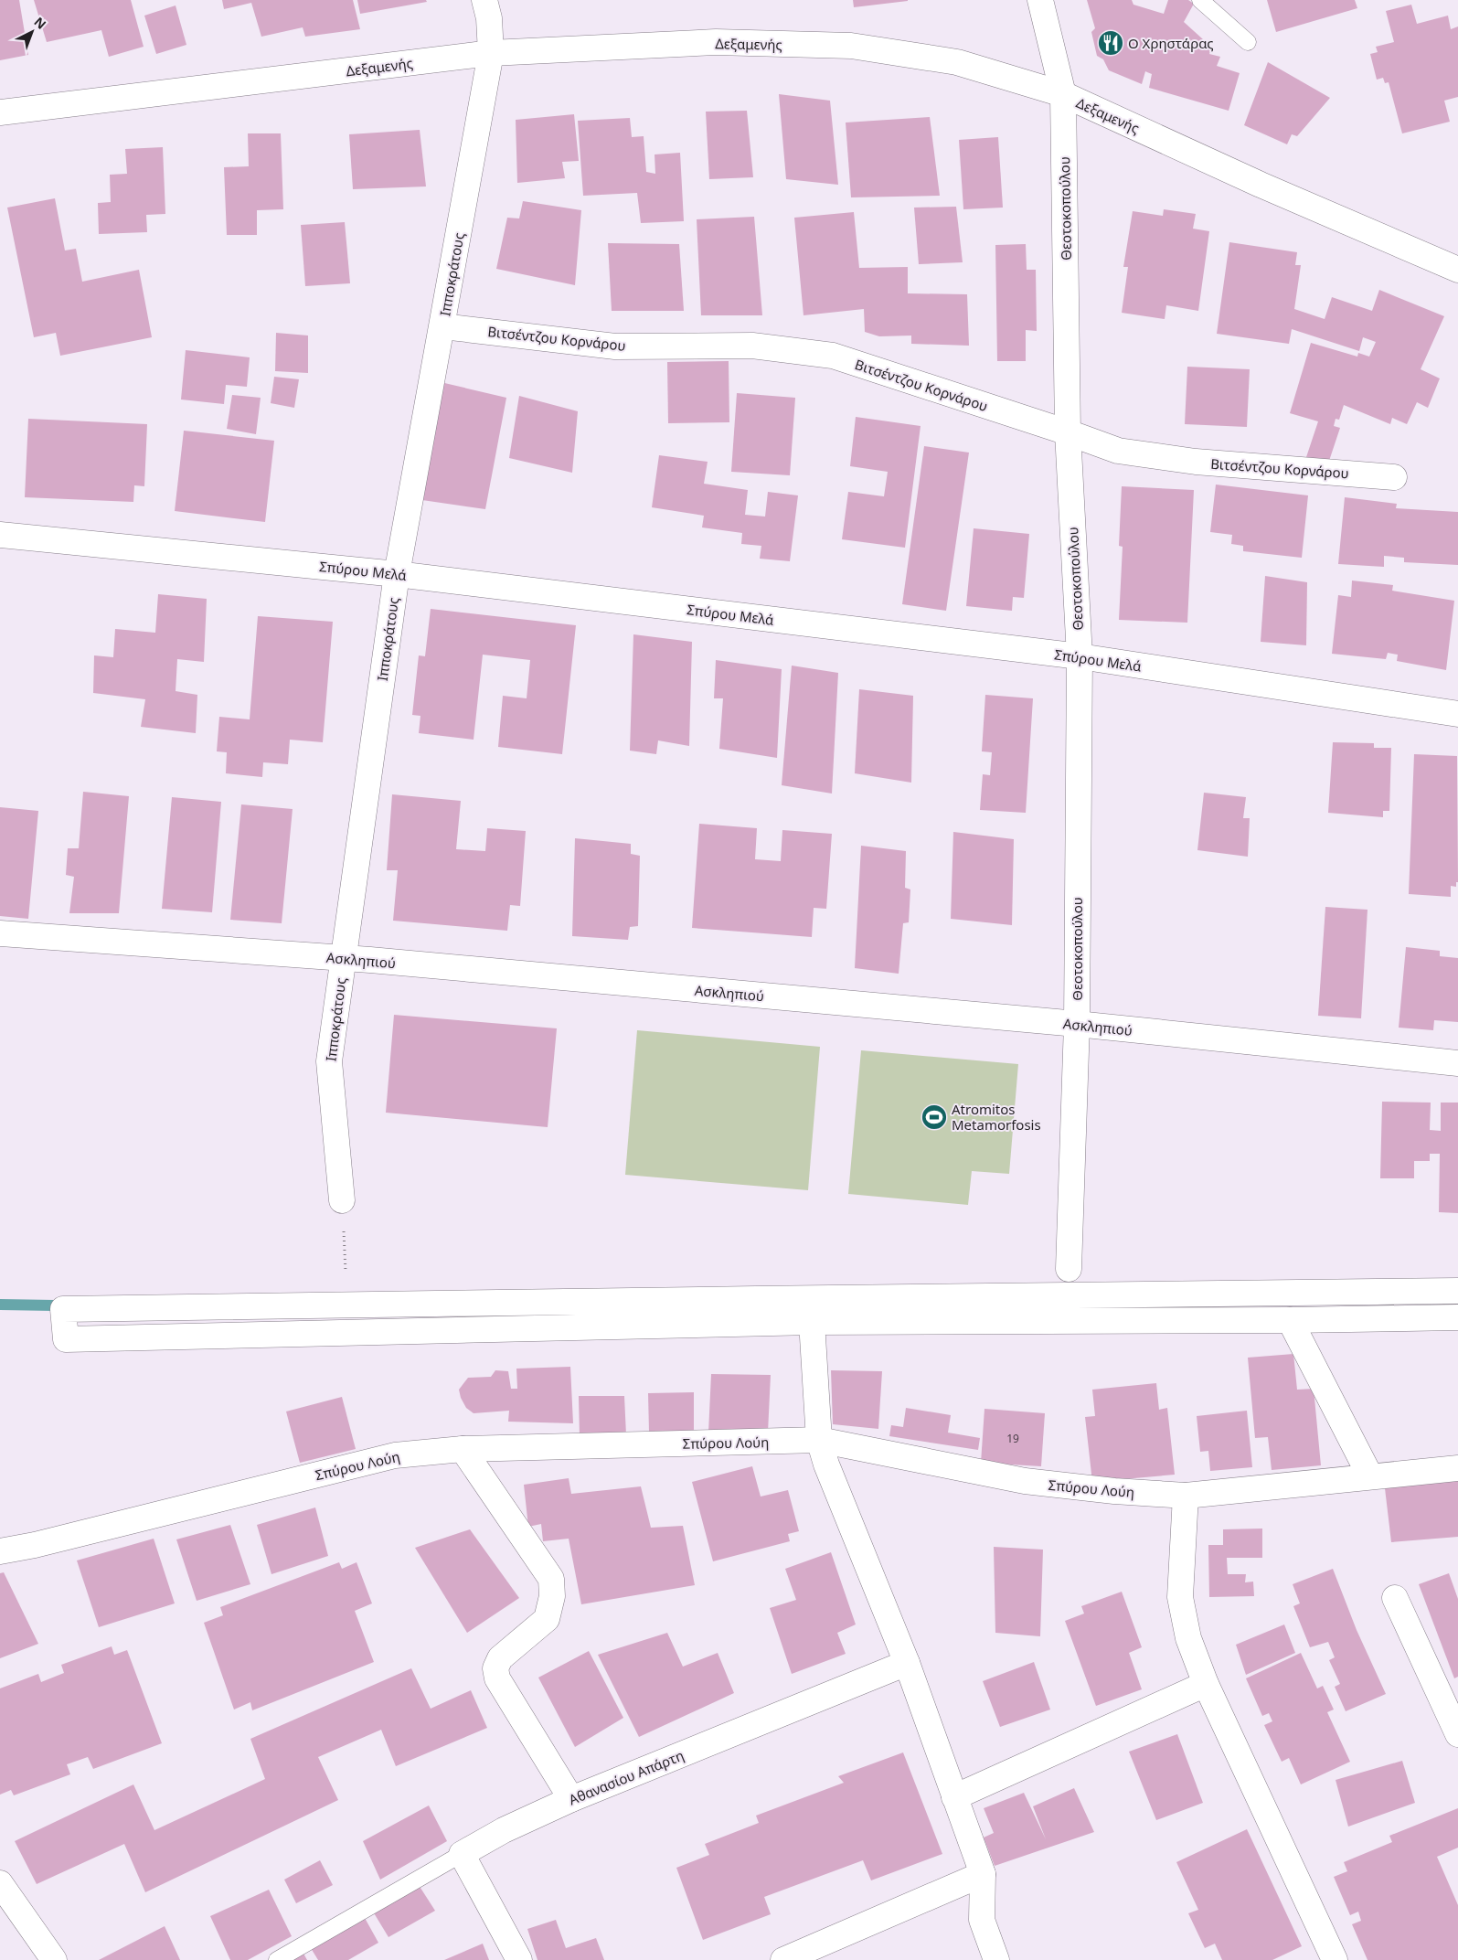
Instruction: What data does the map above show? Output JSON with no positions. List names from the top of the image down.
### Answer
{
  "streets": {
    "street": [
      "Δεξαμενής",
      "Θεοτοκοπούλου",
      "Ιπποκράτους",
      "Βιτσέντζου Κορνάρου",
      "Σπύρου Μελά",
      "Ασκληπιού",
      "Σπύρου Λούη",
      "Αθανασίου Απάρτη"
    ]
  },
  "crossings": [
    ["Δεξαμενής", "Θεοτοκοπούλου"],
    ["Δεξαμενής", "Ιπποκράτους"],
    ["Θεοτοκοπούλου", "Βιτσέντζου Κορνάρου"],
    ["Θεοτοκοπούλου", "Σπύρου Μελά"],
    ["Θεοτοκοπούλου", "Ασκληπιού"],
    ["Ιπποκράτους", "Βιτσέντζου Κορνάρου"],
    ["Ιπποκράτους", "Σπύρου Μελά"],
    ["Ιπποκράτους", "Ασκληπιού"]
  ],
  "places": {
    "restaurant": ["Ο Χρηστάρας"],
    "sports": ["Atromitos Metamorfosis"]
  },
  "house_numbers": ["19"],
  "north": "top right"
}
